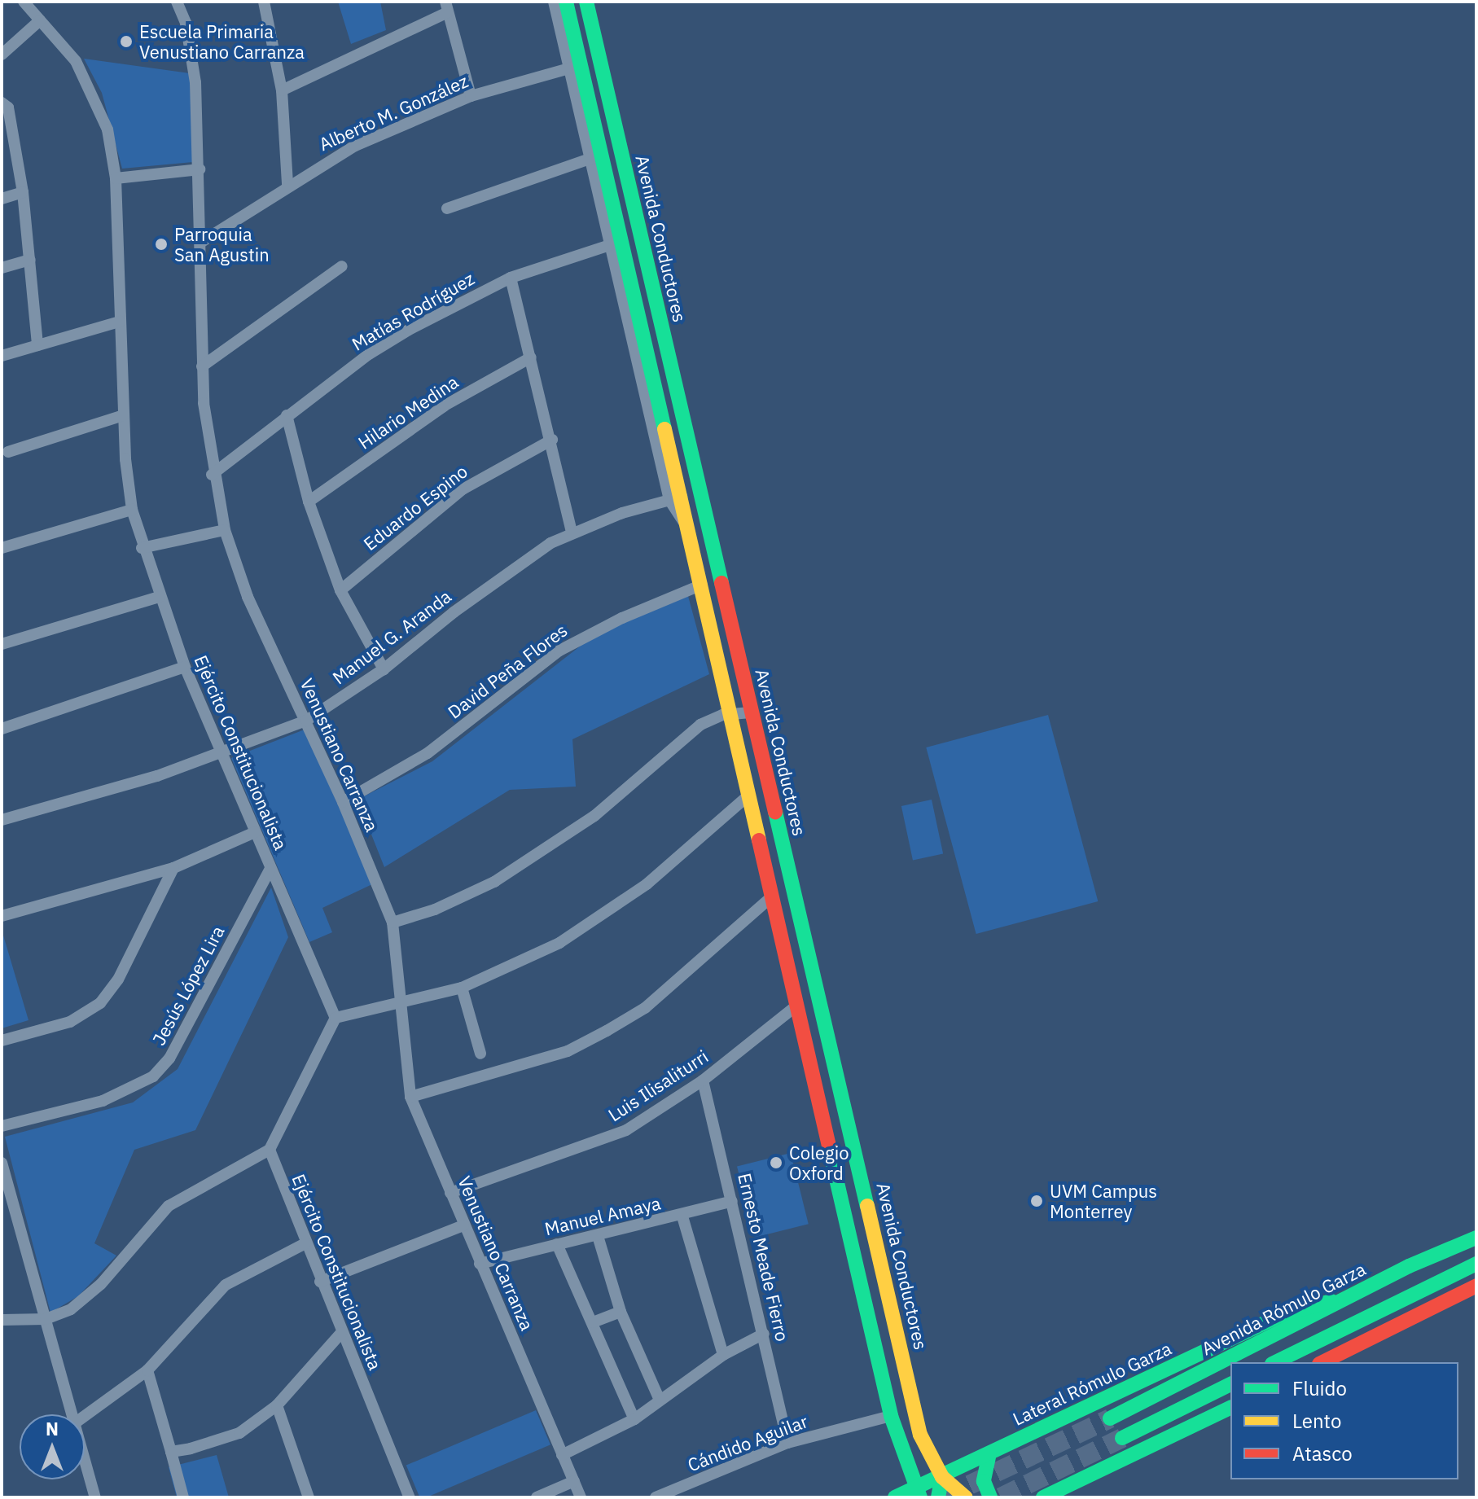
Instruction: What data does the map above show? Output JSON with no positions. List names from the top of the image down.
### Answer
{
  "streets": {
    "main road": ["Avenida Conductores", "Avenida Rómulo Garza", "Lateral Rómulo Garza"],
    "street": [
      "Alberto M. González",
      "Matías Rodríguez",
      "Hilario Medina",
      "Eduardo Espino",
      "Manuel G. Aranda",
      "David Peña Flores",
      "Ejército Constitucionalista",
      "Venustiano Carranza",
      "Jesús López Lira",
      "Luis Ilisaliturri",
      "Manuel Amaya",
      "Ernesto Meade Fierro",
      "Cándido Aguilar"
    ]
  },
  "crossings": [
    ["Alberto M. González", "Venustiano Carranza"],
    ["Avenida Conductores", "Lateral Rómulo Garza"],
    ["Matías Rodríguez", "Venustiano Carranza"],
    ["Manuel G. Aranda", "Ejército Constitucionalista"],
    ["Manuel G. Aranda", "Venustiano Carranza"],
    ["David Peña Flores", "Venustiano Carranza"],
    ["Ejército Constitucionalista", "Jesús López Lira"],
    ["Venustiano Carranza", "Luis Ilisaliturri"],
    ["Venustiano Carranza", "Manuel Amaya"],
    ["Luis Ilisaliturri", "Ernesto Meade Fierro"],
    ["Manuel Amaya", "Ernesto Meade Fierro"],
    ["Ernesto Meade Fierro", "Cándido Aguilar"],
    ["Avenida Rómulo Garza", "Lateral Rómulo Garza"]
  ],
  "places": [
    "Escuela Primaria Venustiano Carranza",
    "Parroquia San Agustin",
    "Colegio Oxford",
    "UVM Campus Monterrey"
  ],
  "legend": ["Fluido", "Lento", "Atasco"],
  "north": "top"
}
